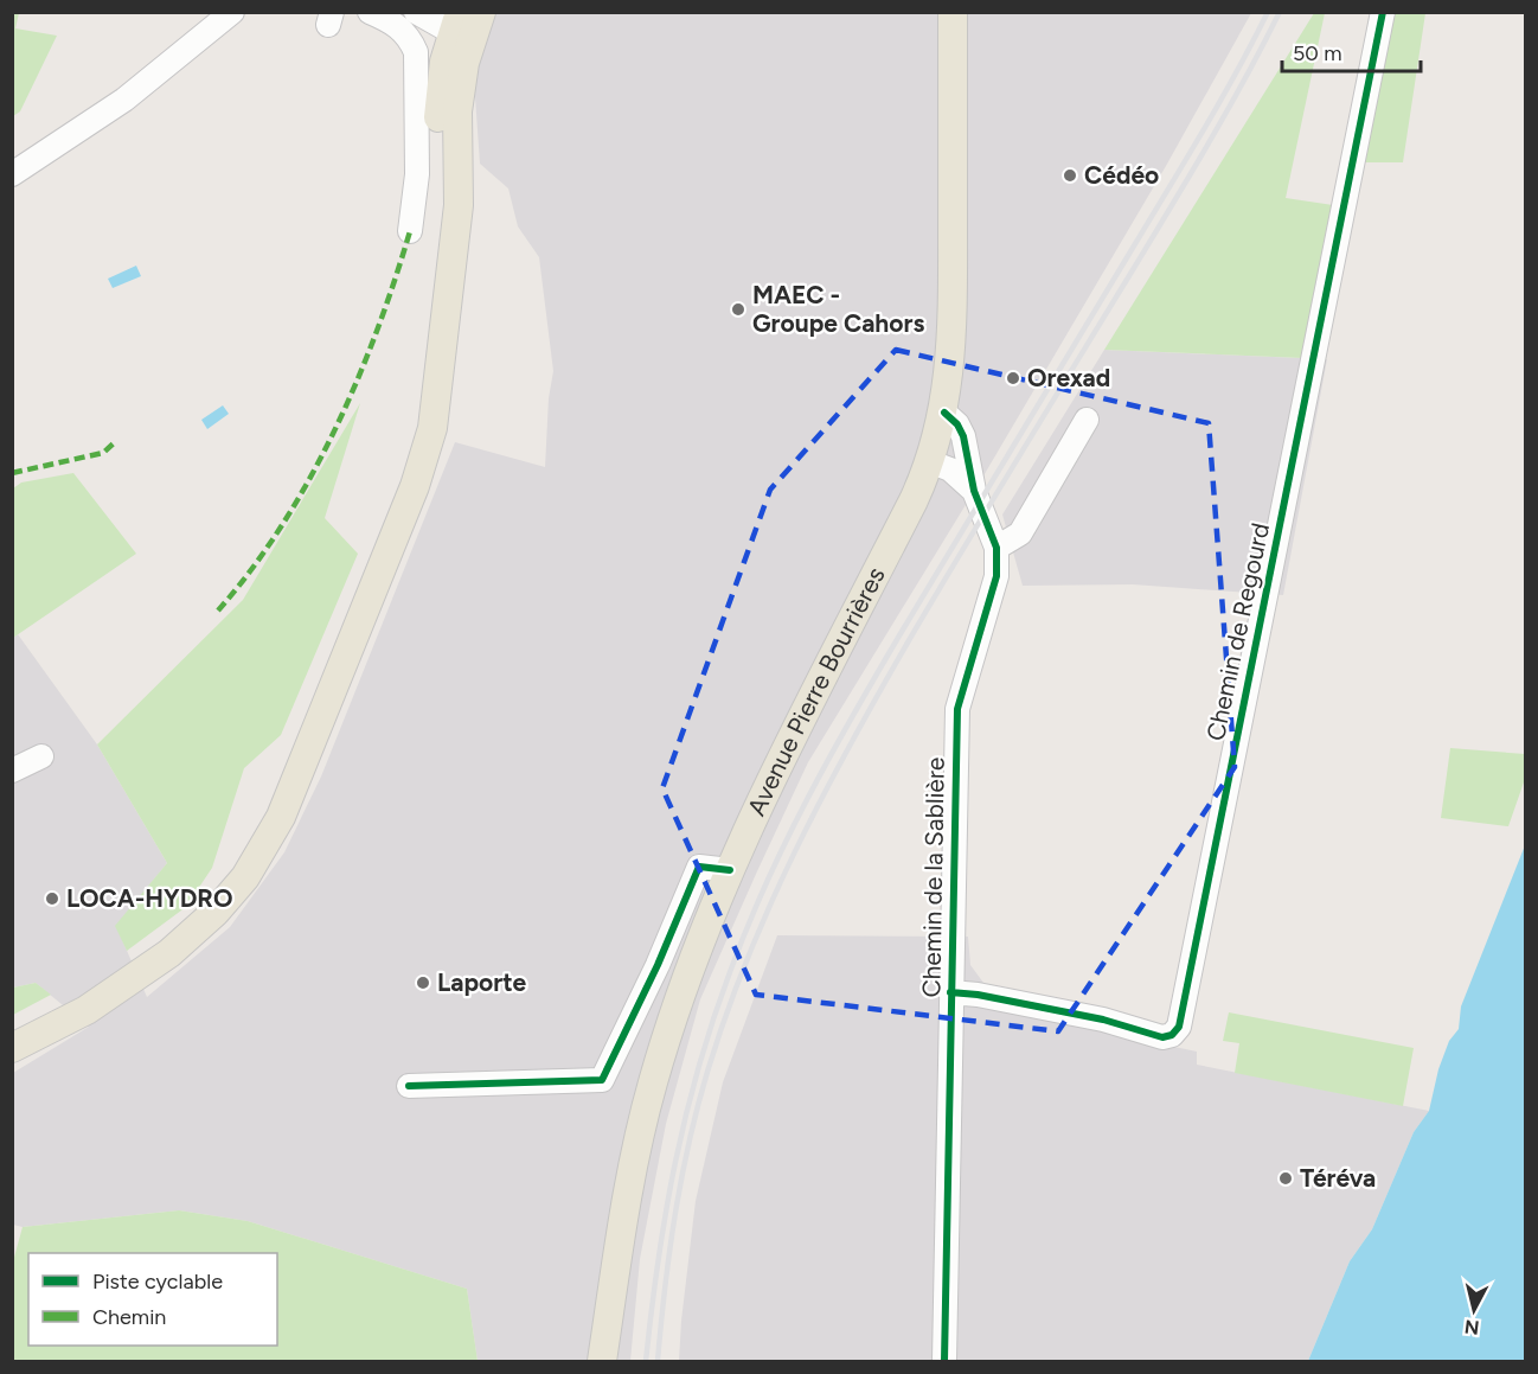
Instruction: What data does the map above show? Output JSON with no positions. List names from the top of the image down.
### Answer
{
  "streets": {
    "main road": ["Avenue Pierre Bourrières"],
    "street": ["Chemin de Regourd", "Chemin de la Sablière"]
  },
  "crossings": [
    ["Chemin de Regourd", "Chemin de la Sablière"],
    ["Avenue Pierre Bourrières", "Chemin de la Sablière"]
  ],
  "places": [
    "Cédéo",
    "MAEC - Groupe Cahors",
    "Orexad",
    "LOCA-HYDRO",
    "Laporte",
    "Téréva"
  ],
  "legend": ["Piste cyclable", "Chemin"],
  "scale_bar": "50 m",
  "north": "bottom"
}
